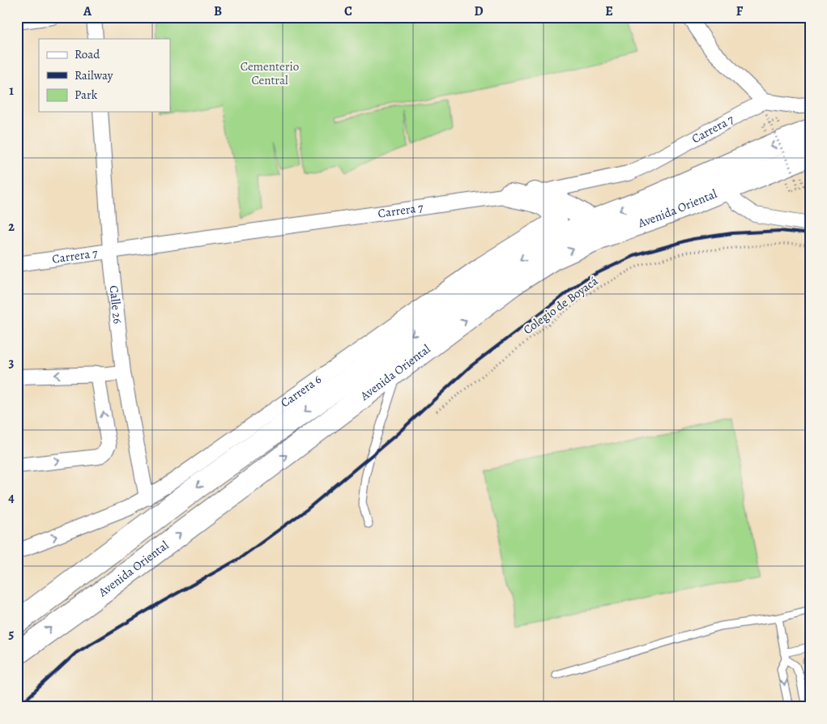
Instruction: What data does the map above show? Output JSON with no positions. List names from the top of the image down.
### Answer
{
  "streets": {
    "main road": ["Avenida Oriental"],
    "street": ["Carrera 7", "Calle 26", "Carrera 6"],
    "path": ["Colegio de Boyacá"]
  },
  "crossings": [
    ["Carrera 7", "Calle 26"],
    ["Avenida Oriental", "Carrera 6"],
    ["Calle 26", "Carrera 6"]
  ],
  "parks": ["Cementerio Central"],
  "legend": ["Road", "Railway", "Park"],
  "grid": {
    "columns": [
      "A",
      "B",
      "C",
      "D",
      "E",
      "F"
    ],
    "rows": [
      "1",
      "2",
      "3",
      "4",
      "5"
    ]
  }
}
